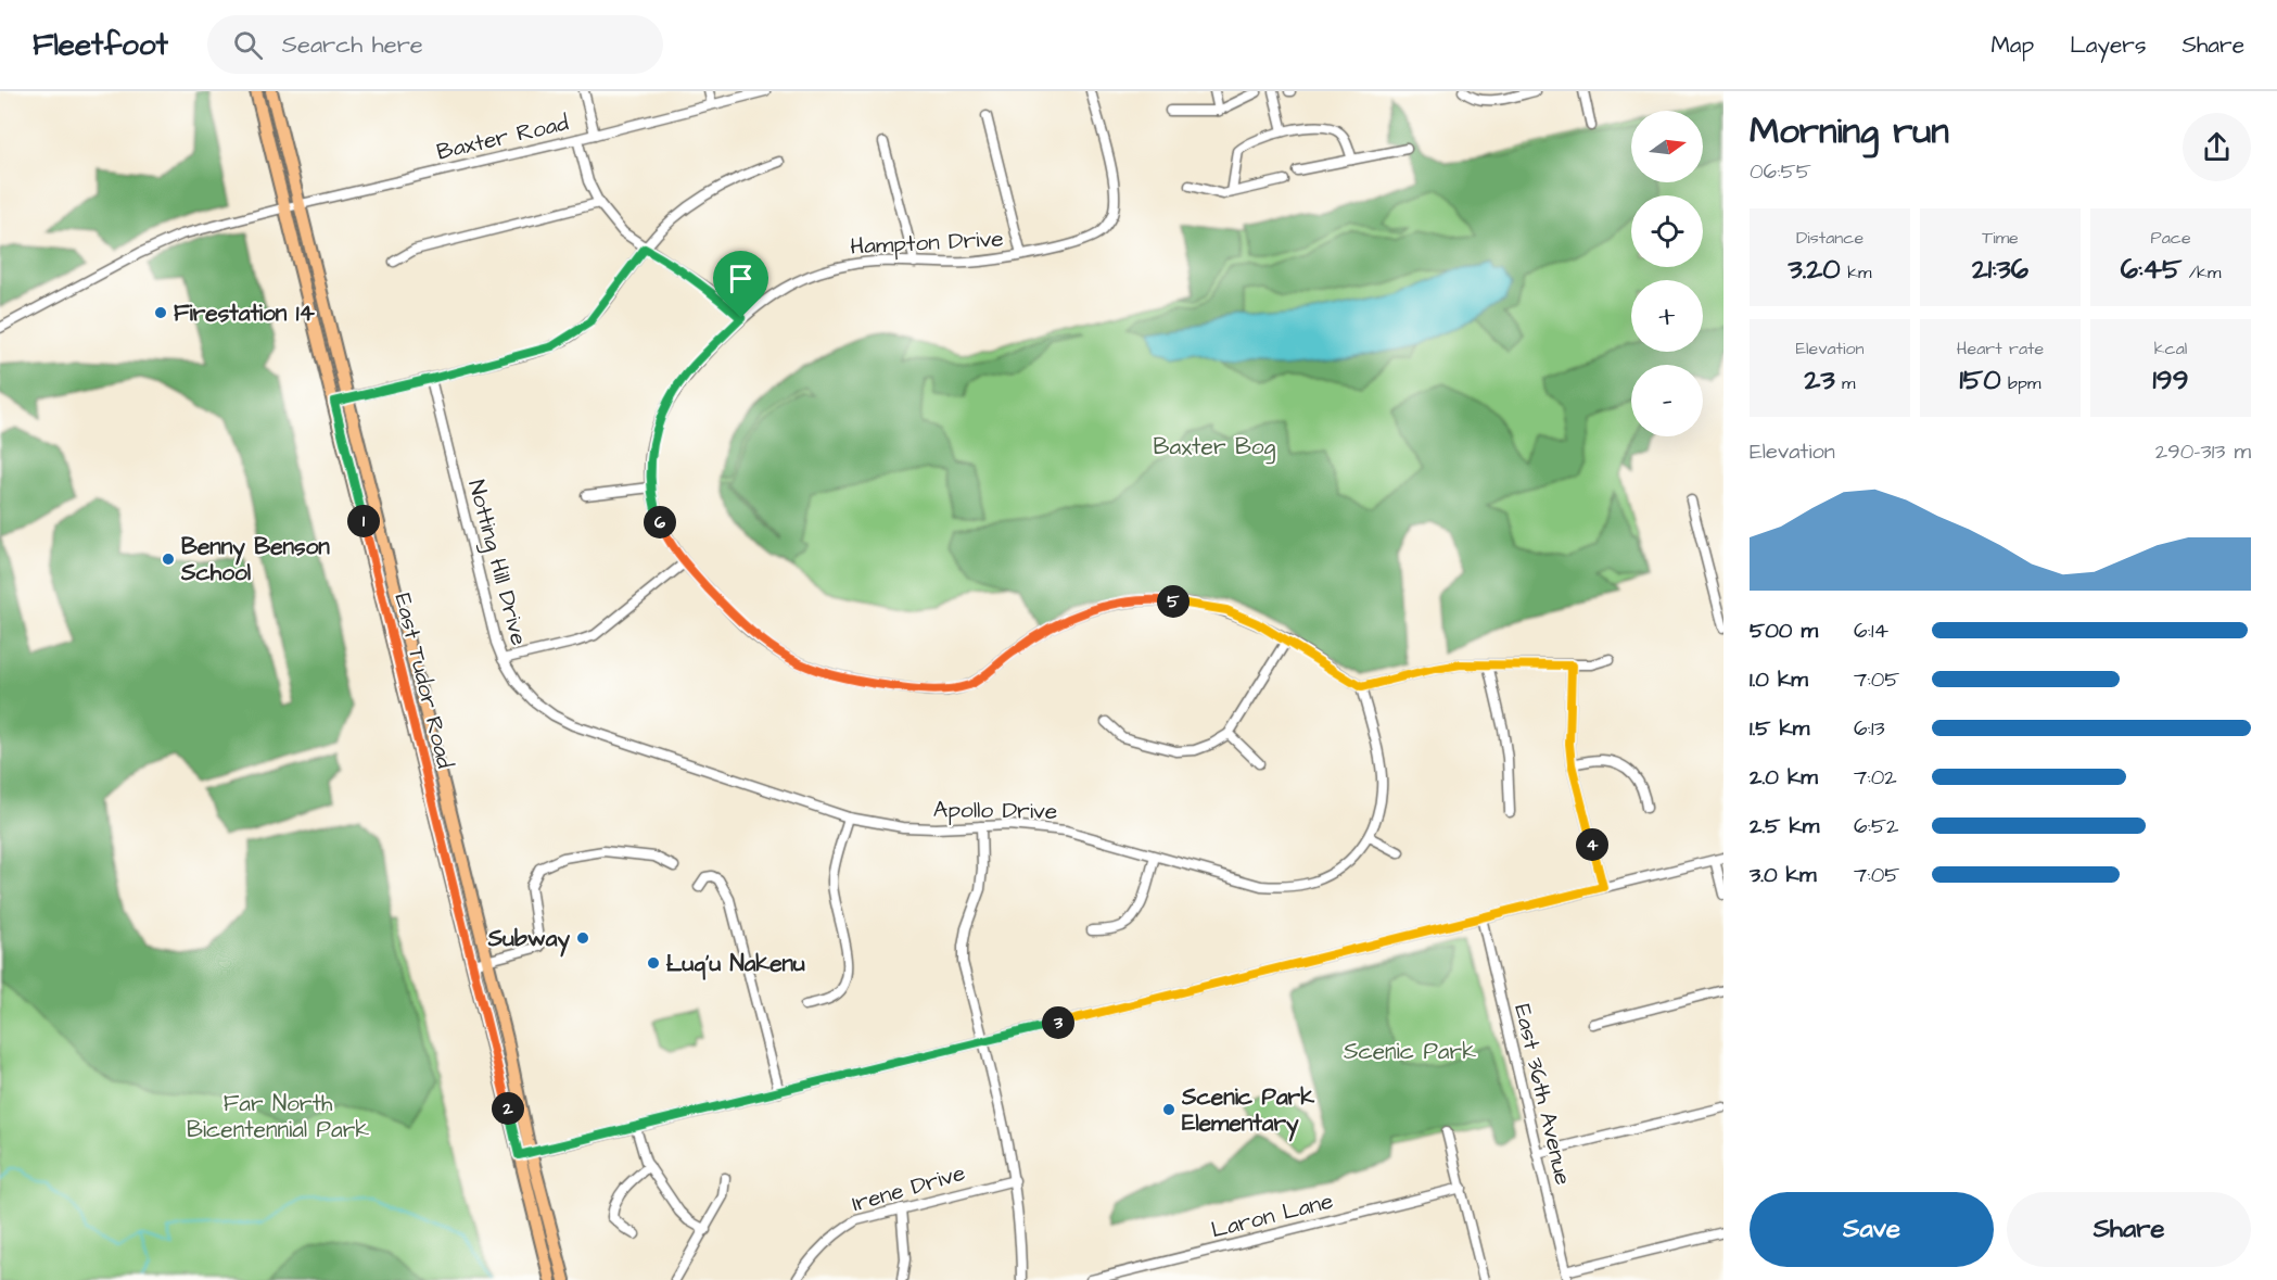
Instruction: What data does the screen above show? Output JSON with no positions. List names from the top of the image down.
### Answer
{
  "streets": {
    "main road": ["East Tudor Road"],
    "street": [
      "Baxter Road",
      "Hampton Drive",
      "Notting Hill Drive",
      "Apollo Drive",
      "East 36th Avenue",
      "Irene Drive",
      "Laron Lane"
    ]
  },
  "crossings": [
    ["Baxter Road", "East Tudor Road"],
    ["Hampton Drive", "Apollo Drive"],
    ["Notting Hill Drive", "Apollo Drive"]
  ],
  "parks": ["Baxter Bog", "Scenic Park", "Far North Bicentennial Park"],
  "places": [
    "Firestation 14",
    "Benny Benson School",
    "Subway",
    "Łuq’u Nakenu",
    "Scenic Park Elementary"
  ],
  "north": "right",
  "page": {
    "header": "Fleetfoot",
    "search": "Search here",
    "nav": ["Map", "Layers", "Share"],
    "heading": ["Morning run", "06:55"],
    "map_buttons": ["+", "−"],
    "stats": [
      ["Distance", "3.20 km"],
      ["Time", "21:36"],
      ["Pace", "6:45 /km"],
      ["Elevation", "23 m"],
      ["Heart rate", "150 bpm"],
      ["kcal", "199"]
    ],
    "chart": ["Elevation", "290–313 m"],
    "pins": [
      "1",
      "6",
      "5",
      "4",
      "3",
      "2"
    ],
    "list": [
      {
        "name": "500 m",
        "note": "6:14"
      },
      {
        "name": "1.0 km",
        "note": "7:05"
      },
      {
        "name": "1.5 km",
        "note": "6:13"
      },
      {
        "name": "2.0 km",
        "note": "7:02"
      },
      {
        "name": "2.5 km",
        "note": "6:52"
      },
      {
        "name": "3.0 km",
        "note": "7:05"
      }
    ],
    "buttons": ["Save", "Share"]
  }
}
